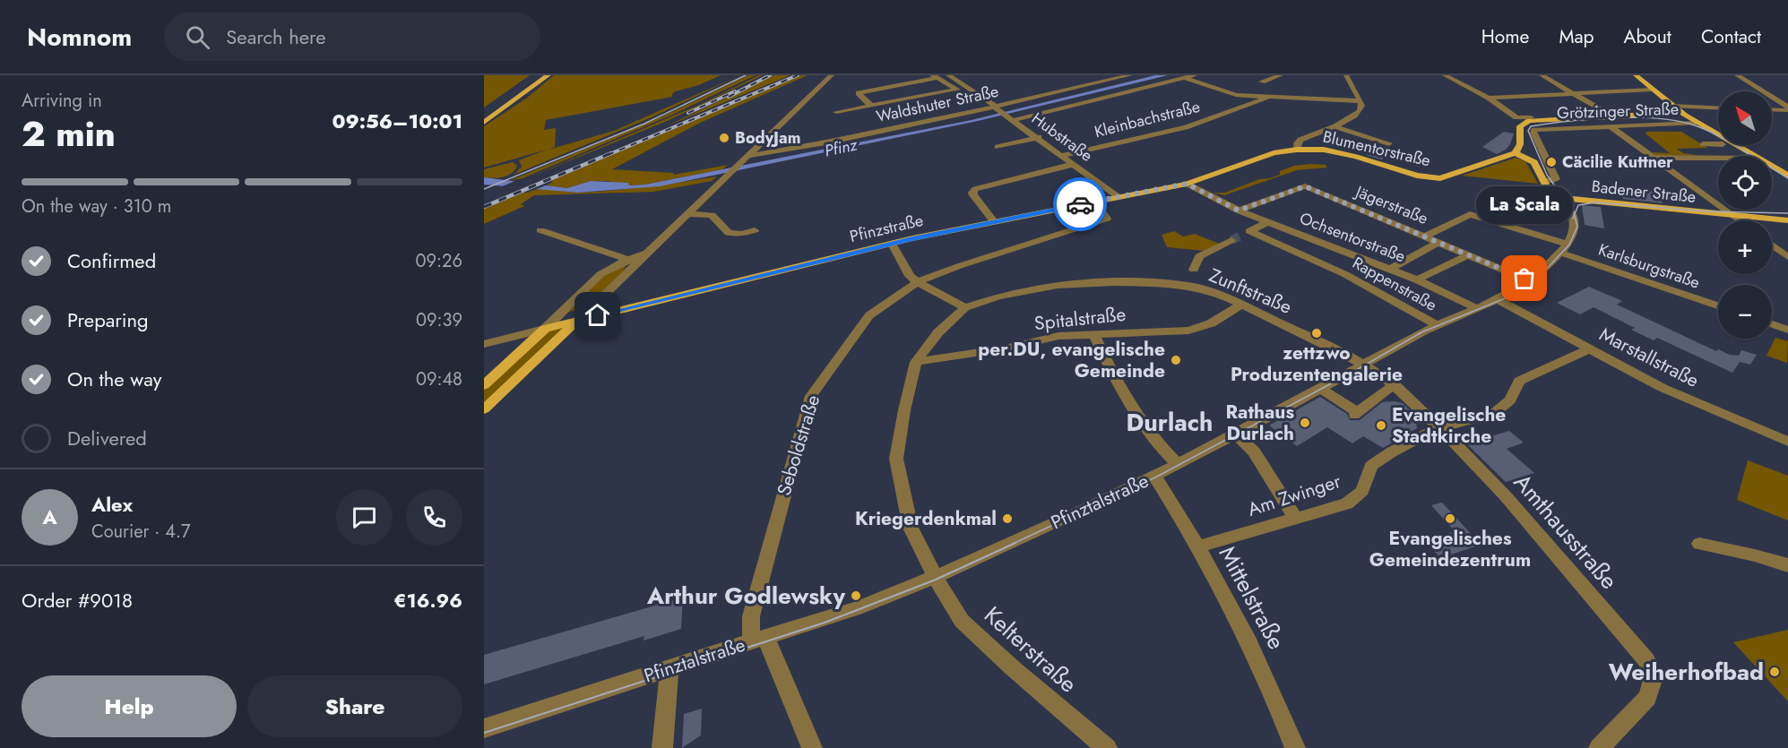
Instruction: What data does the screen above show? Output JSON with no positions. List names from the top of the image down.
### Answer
{
  "streets": {
    "main road": [
      "Grötzinger Straße",
      "Blumentorstraße",
      "Badener Straße",
      "Pfinzstraße"
    ],
    "street": [
      "Waldshuter Straße",
      "Kleinbachstraße",
      "Hubstraße",
      "Jägerstraße",
      "Ochsentorstraße",
      "Karlsburgstraße",
      "Rappenstraße",
      "Zunftstraße",
      "Spitalstraße",
      "Marstallstraße",
      "Seboldstraße",
      "Am Zwinger",
      "Pfinztalstraße",
      "Amthausstraße",
      "Mittelstraße",
      "Kelterstraße"
    ]
  },
  "crossings": [
    ["Waldshuter Straße", "Hubstraße"],
    ["Kleinbachstraße", "Hubstraße"],
    ["Hubstraße", "Pfinzstraße"],
    ["Blumentorstraße", "Pfinzstraße"],
    ["Jägerstraße", "Ochsentorstraße"],
    ["Jägerstraße", "Karlsburgstraße"],
    ["Jägerstraße", "Pfinztalstraße"],
    ["Pfinzstraße", "Ochsentorstraße"],
    ["Pfinzstraße", "Seboldstraße"],
    ["Ochsentorstraße", "Rappenstraße"],
    ["Ochsentorstraße", "Pfinztalstraße"],
    ["Karlsburgstraße", "Pfinztalstraße"],
    ["Rappenstraße", "Pfinztalstraße"],
    ["Zunftstraße", "Spitalstraße"],
    ["Zunftstraße", "Pfinztalstraße"],
    ["Zunftstraße", "Amthausstraße"],
    ["Spitalstraße", "Kelterstraße"],
    ["Marstallstraße", "Am Zwinger"],
    ["Marstallstraße", "Pfinztalstraße"],
    ["Seboldstraße", "Pfinztalstraße"],
    ["Am Zwinger", "Amthausstraße"],
    ["Am Zwinger", "Mittelstraße"],
    ["Pfinztalstraße", "Amthausstraße"],
    ["Pfinztalstraße", "Mittelstraße"],
    ["Pfinztalstraße", "Kelterstraße"]
  ],
  "districts": ["Durlach"],
  "water": ["Pfinz"],
  "places": [
    "BodyJam",
    "Cäcilie Kuttner",
    "La Scala",
    "zettzwo Produzentengalerie",
    "per.DU, evangelische Gemeinde",
    "Rathaus Durlach",
    "Evangelische Stadtkirche",
    "Kriegerdenkmal",
    "Evangelisches Gemeindezentrum",
    "Arthur Godlewsky",
    "Weiherhofbad"
  ],
  "north": "top left",
  "page": {
    "header": "Nomnom",
    "search": "Search here",
    "nav": [
      "Home",
      "Map",
      "About",
      "Contact"
    ],
    "heading": ["2 min", "Arriving in", "09:56–10:01"],
    "panel": [
      "Alex",
      "Courier · 4.7",
      "Order #9018",
      "€16.96"
    ],
    "map_buttons": ["+", "−"],
    "bar": "On the way · 310 m",
    "bubble": "La Scala",
    "list": [
      ["Confirmed", "09:26"],
      ["Preparing", "09:39"],
      ["On the way", "09:48"],
      "Delivered"
    ],
    "round": "A",
    "buttons": ["Help", "Share"]
  }
}
